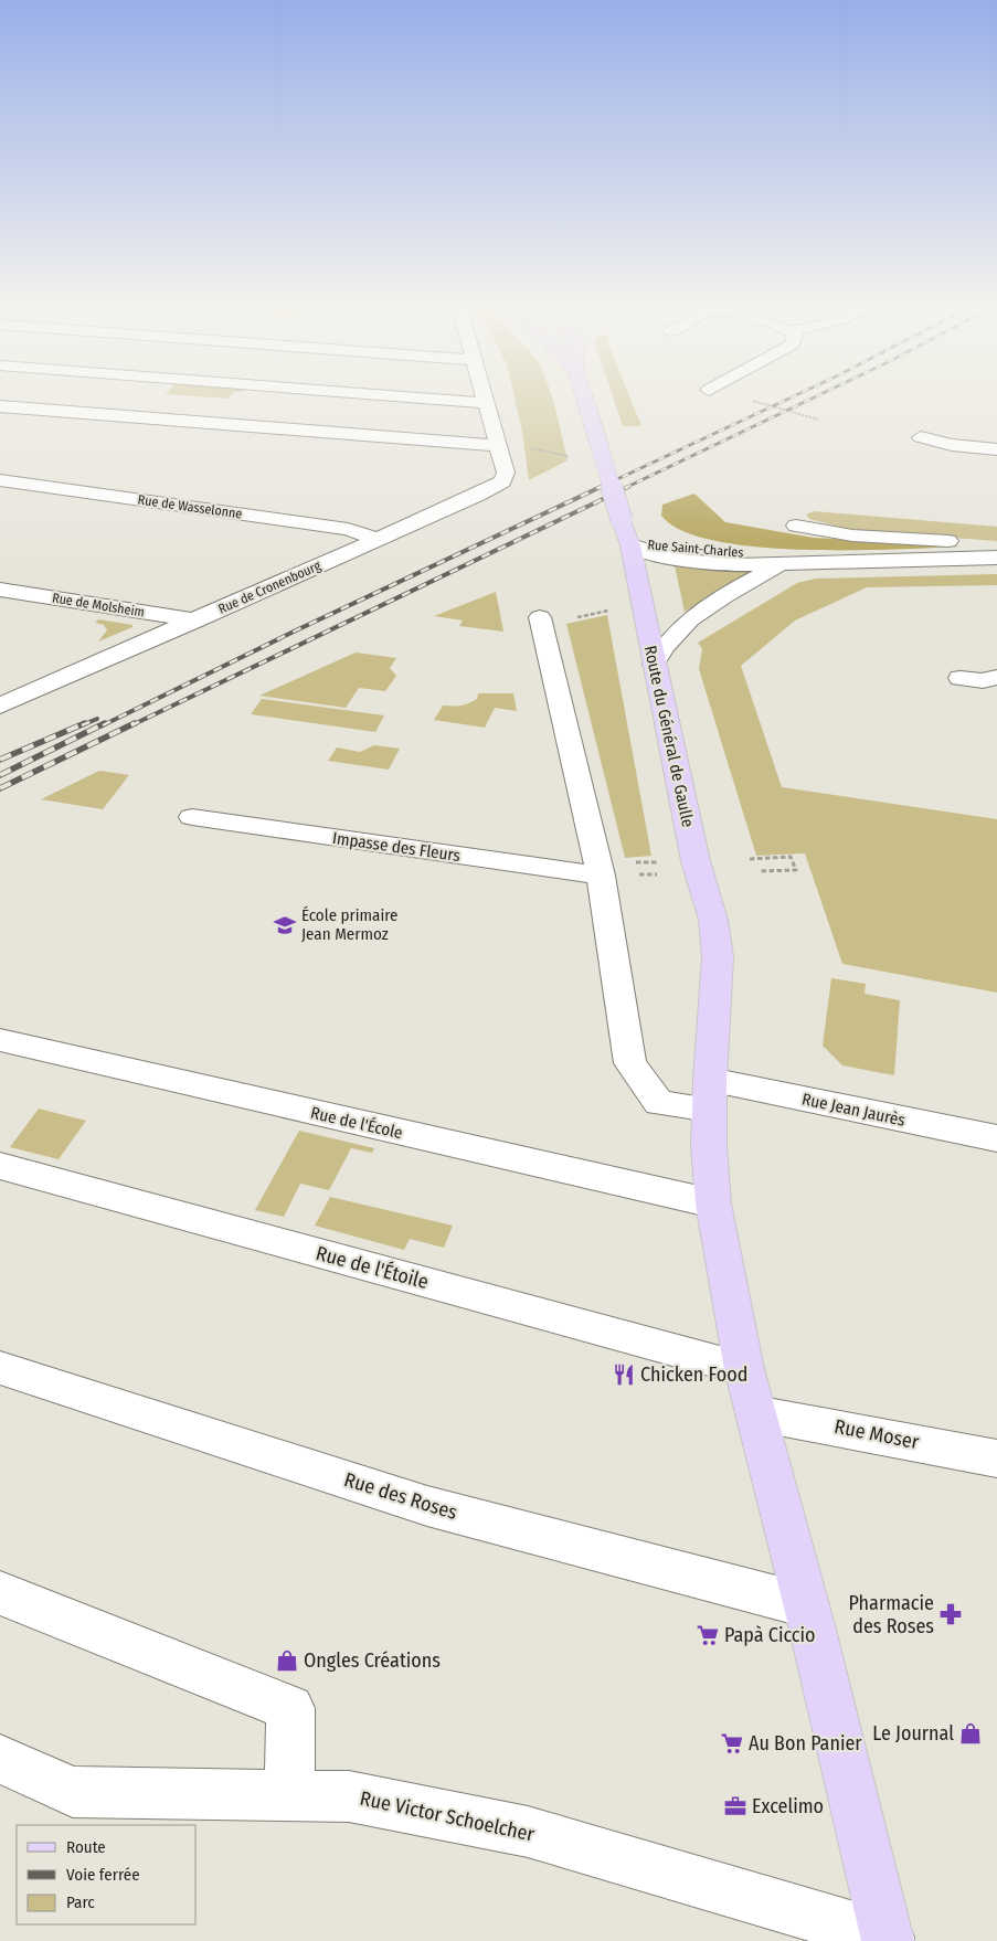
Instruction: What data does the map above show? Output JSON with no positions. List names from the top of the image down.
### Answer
{
  "streets": {
    "main road": ["Route du Général de Gaulle"],
    "street": [
      "Rue de Wasselonne",
      "Rue Saint-Charles",
      "Rue de Cronenbourg",
      "Rue de Molsheim",
      "Impasse des Fleurs",
      "Rue Jean Jaurès",
      "Rue de l'École",
      "Rue de l'Étoile",
      "Rue Moser",
      "Rue des Roses",
      "Rue Victor Schoelcher"
    ]
  },
  "crossings": [
    ["Rue de Wasselonne", "Rue de Cronenbourg"],
    ["Rue Saint-Charles", "Route du Général de Gaulle"],
    ["Rue de Cronenbourg", "Rue de Molsheim"],
    ["Route du Général de Gaulle", "Rue Jean Jaurès"],
    ["Route du Général de Gaulle", "Rue de l'École"],
    ["Route du Général de Gaulle", "Rue de l'Étoile"],
    ["Route du Général de Gaulle", "Rue Moser"],
    ["Route du Général de Gaulle", "Rue des Roses"],
    ["Route du Général de Gaulle", "Rue Victor Schoelcher"]
  ],
  "places": {
    "school or university": ["École primaire Jean Mermoz"],
    "restaurant": ["Chicken Food"],
    "pharmacy": ["Pharmacie des Roses"],
    "supermarket": ["Papà Ciccio", "Au Bon Panier"],
    "shop": ["Ongles Créations", "Le Journal"],
    "office": ["Excelimo"]
  },
  "legend": ["Route", "Voie ferrée", "Parc"]
}
